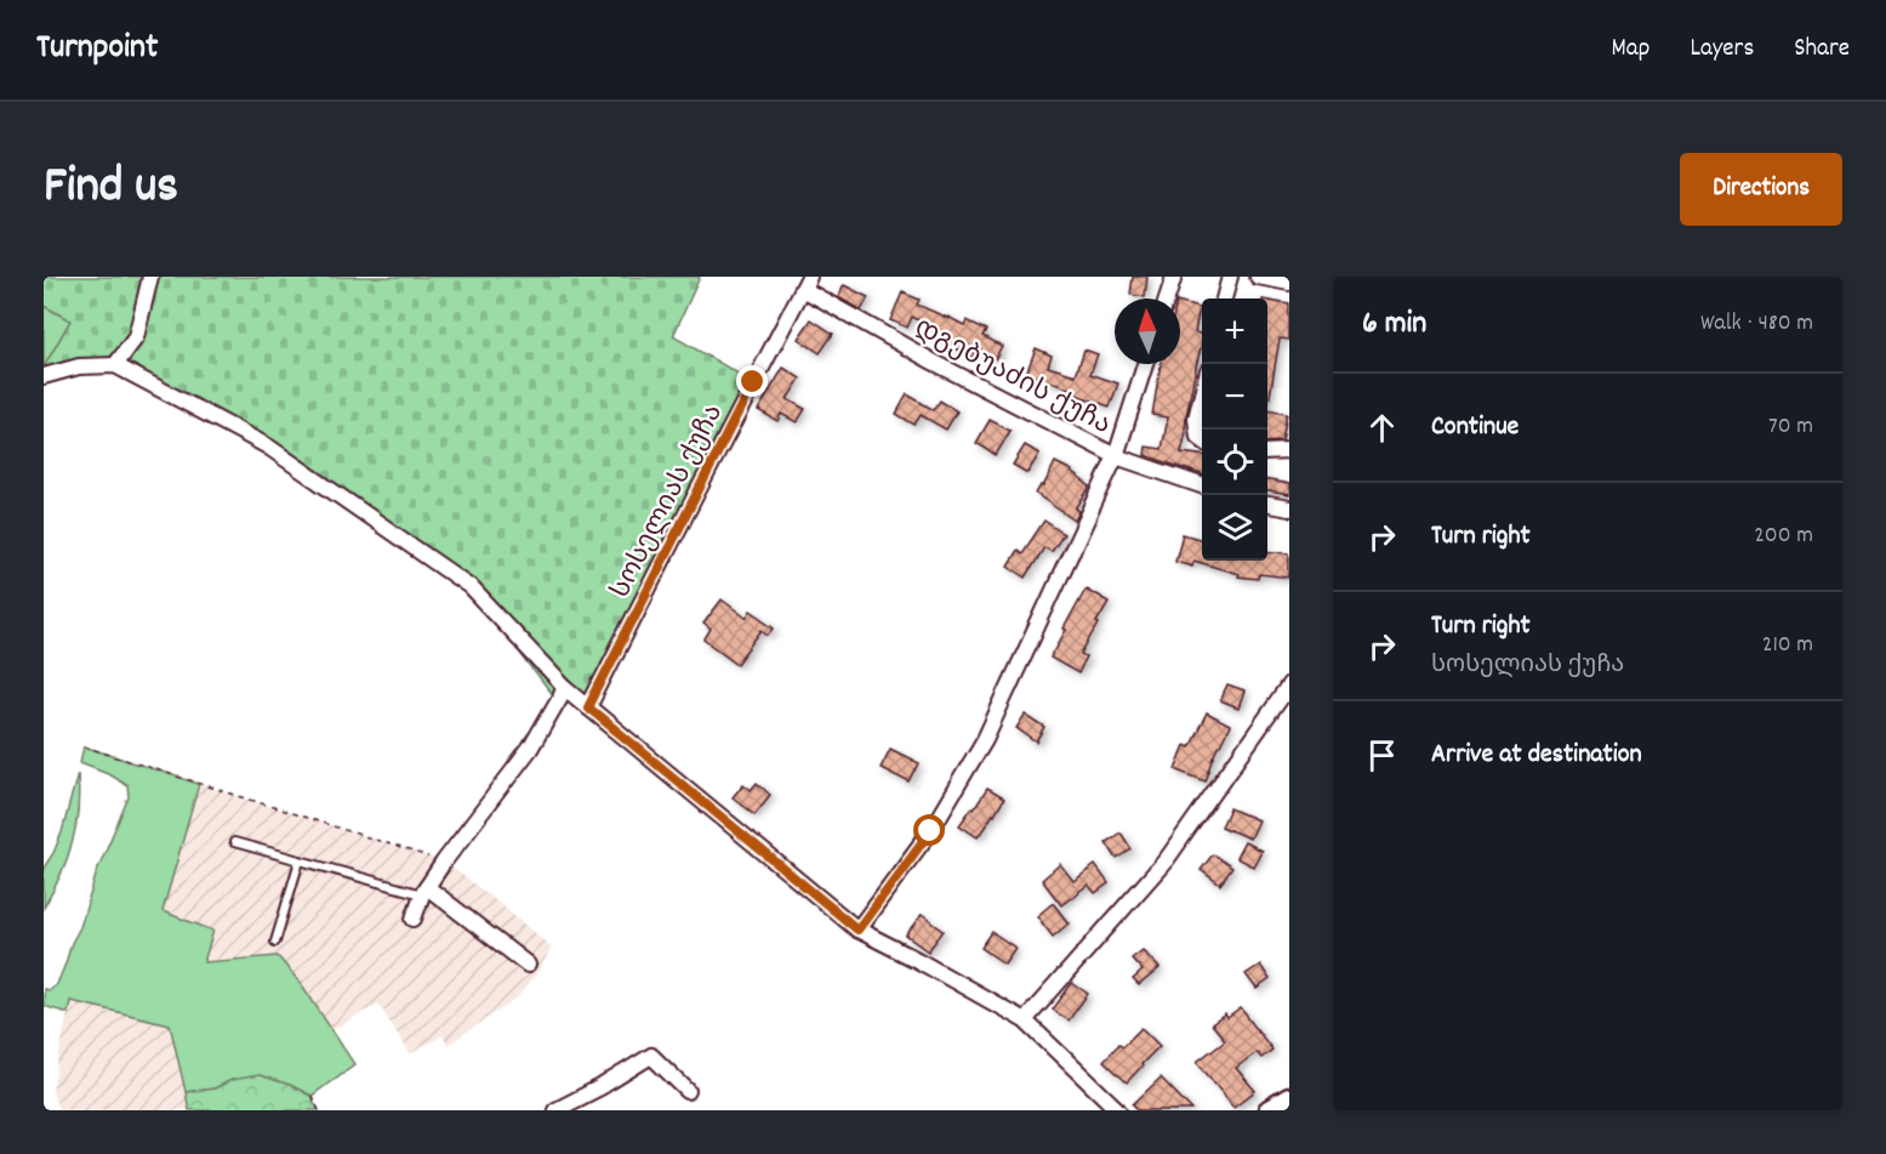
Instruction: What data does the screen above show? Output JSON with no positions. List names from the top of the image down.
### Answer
{
  "streets": {
    "street": ["დგებუაძის ქუჩა", "სოსელიას ქუჩა"]
  },
  "crossings": [
    ["დგებუაძის ქუჩა", "სოსელიას ქუჩა"]
  ],
  "north": "top",
  "page": {
    "header": "Turnpoint",
    "nav": ["Map", "Layers", "Share"],
    "title": "Find us",
    "buttons": "Directions",
    "heading": ["6 min", "Walk · 480 m"],
    "map_buttons": ["+", "−"],
    "list": [
      ["Continue", "70 m"],
      ["Turn right", "200 m"],
      ["Turn right", "სოსელიას ქუჩა", "210 m"],
      "Arrive at destination"
    ]
  }
}
